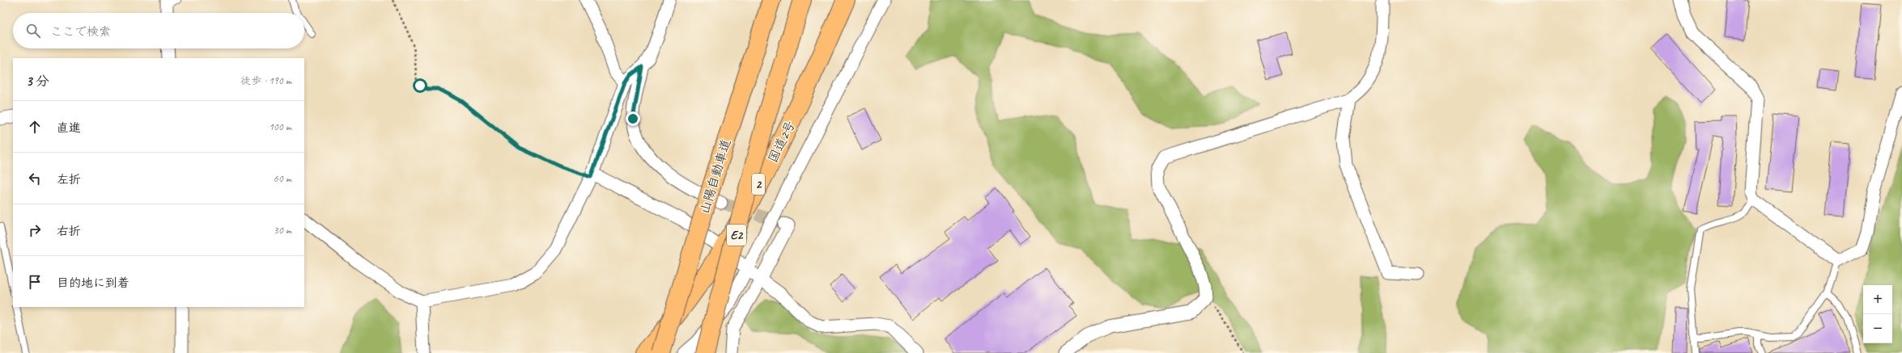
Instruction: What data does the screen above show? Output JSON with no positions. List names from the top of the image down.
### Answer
{
  "streets": {
    "highway": [
      "国道2号",
      "山陽自動車道",
      "2",
      "E2"
    ]
  },
  "page": {
    "search": "ここで検索",
    "heading": ["3 分", "徒歩 · 190 m"],
    "list": [
      ["直進", "100 m"],
      ["左折", "60 m"],
      ["右折", "30 m"],
      "目的地に到着"
    ],
    "map_buttons": ["+", "−"]
  }
}
